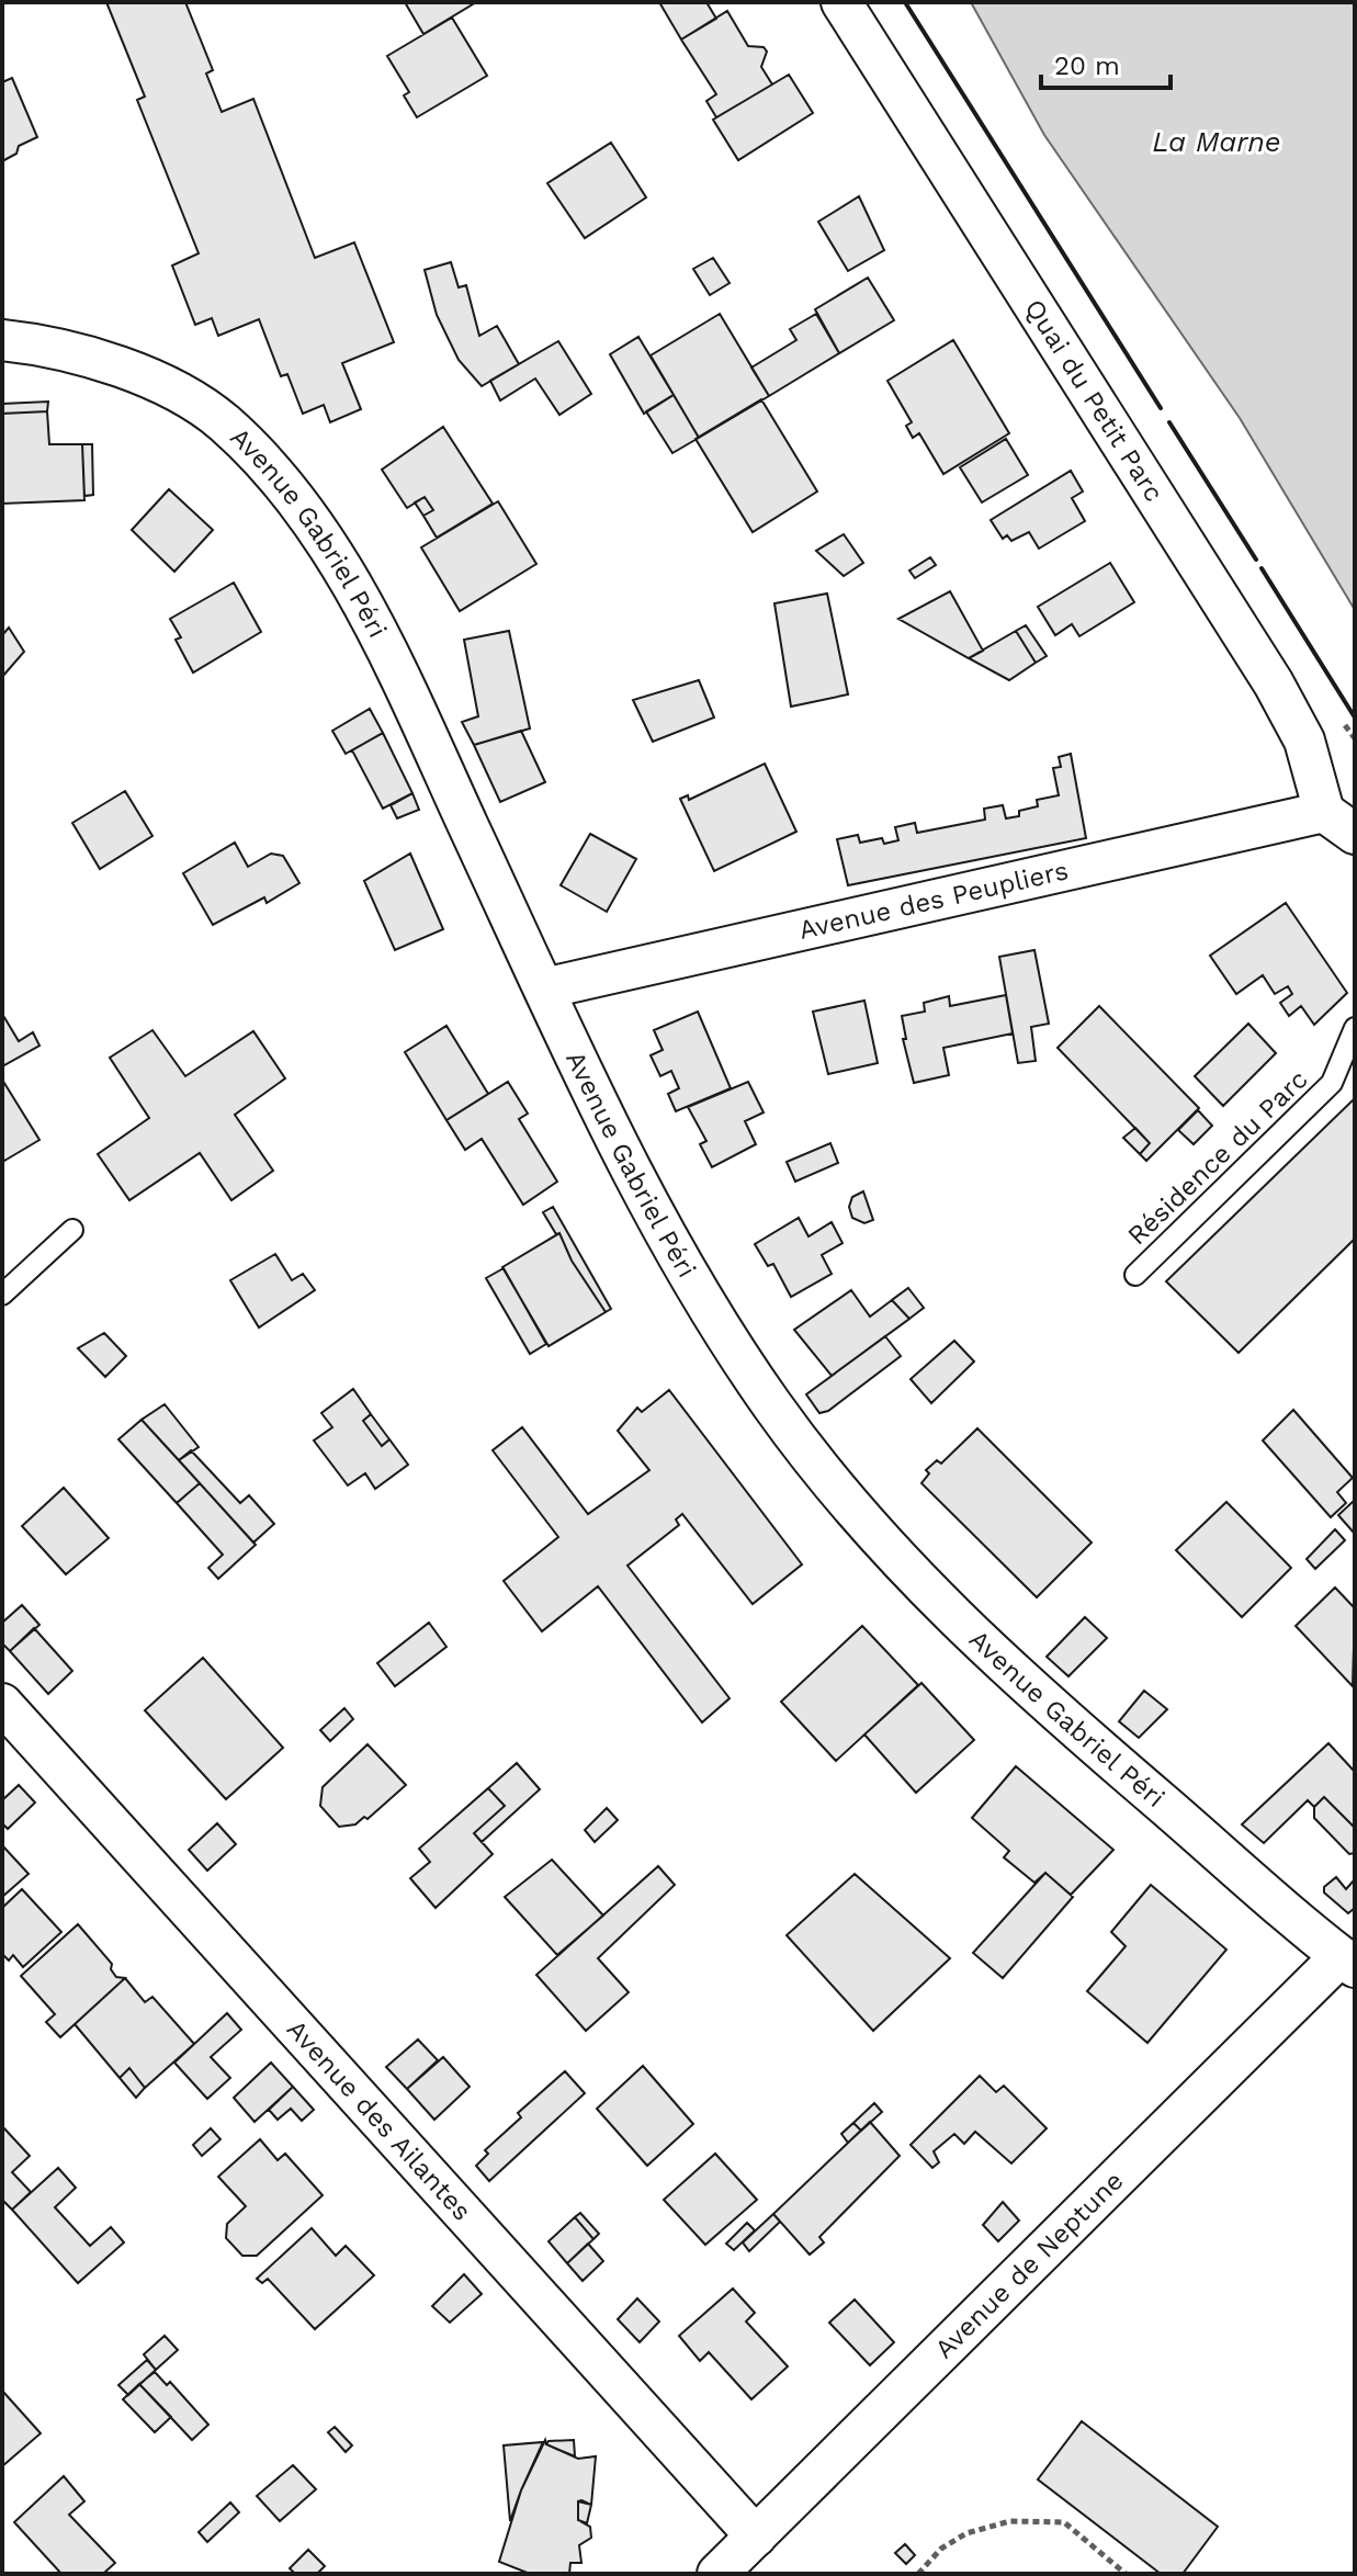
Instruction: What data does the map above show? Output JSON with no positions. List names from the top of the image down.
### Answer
{
  "streets": {
    "street": [
      "Quai du Petit Parc",
      "Avenue Gabriel Péri",
      "Avenue des Peupliers",
      "Avenue des Ailantes",
      "Avenue de Neptune"
    ],
    "lane": ["Résidence du Parc"]
  },
  "crossings": [
    ["Quai du Petit Parc", "Avenue des Peupliers"],
    ["Avenue Gabriel Péri", "Avenue des Peupliers"],
    ["Avenue Gabriel Péri", "Avenue de Neptune"],
    ["Avenue des Ailantes", "Avenue de Neptune"]
  ],
  "water": ["La Marne"],
  "scale_bar": "20 m"
}
